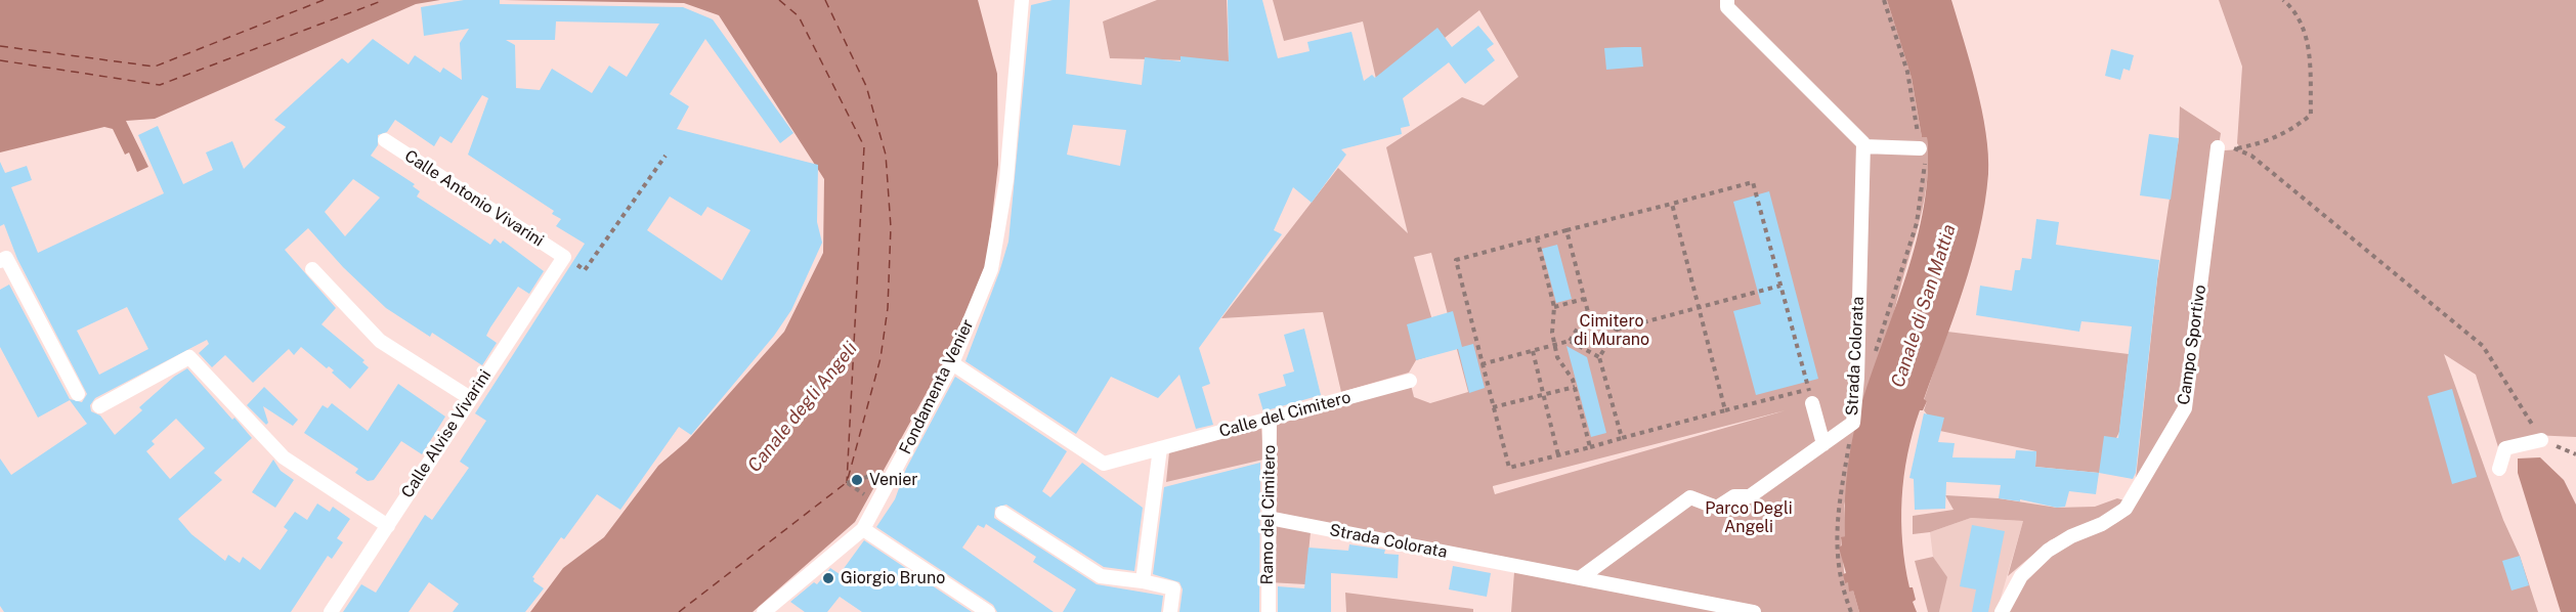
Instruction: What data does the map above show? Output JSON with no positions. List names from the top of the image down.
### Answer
{
  "streets": {
    "street": [
      "Calle Antonio Vivarini",
      "Campo Sportivo",
      "Strada Colorata",
      "Fondamenta Venier",
      "Calle del Cimitero",
      "Calle Alvise Vivarini",
      "Ramo del Cimitero"
    ]
  },
  "crossings": [
    ["Calle Antonio Vivarini", "Calle Alvise Vivarini"],
    ["Strada Colorata", "Ramo del Cimitero"],
    ["Fondamenta Venier", "Calle del Cimitero"],
    ["Calle del Cimitero", "Ramo del Cimitero"]
  ],
  "water": ["Canale di San Mattia", "Canale degli Angeli"],
  "parks": ["Cimitero di Murano", "Parco Degli Angeli"],
  "places": ["Venier", "Giorgio Bruno"]
}
